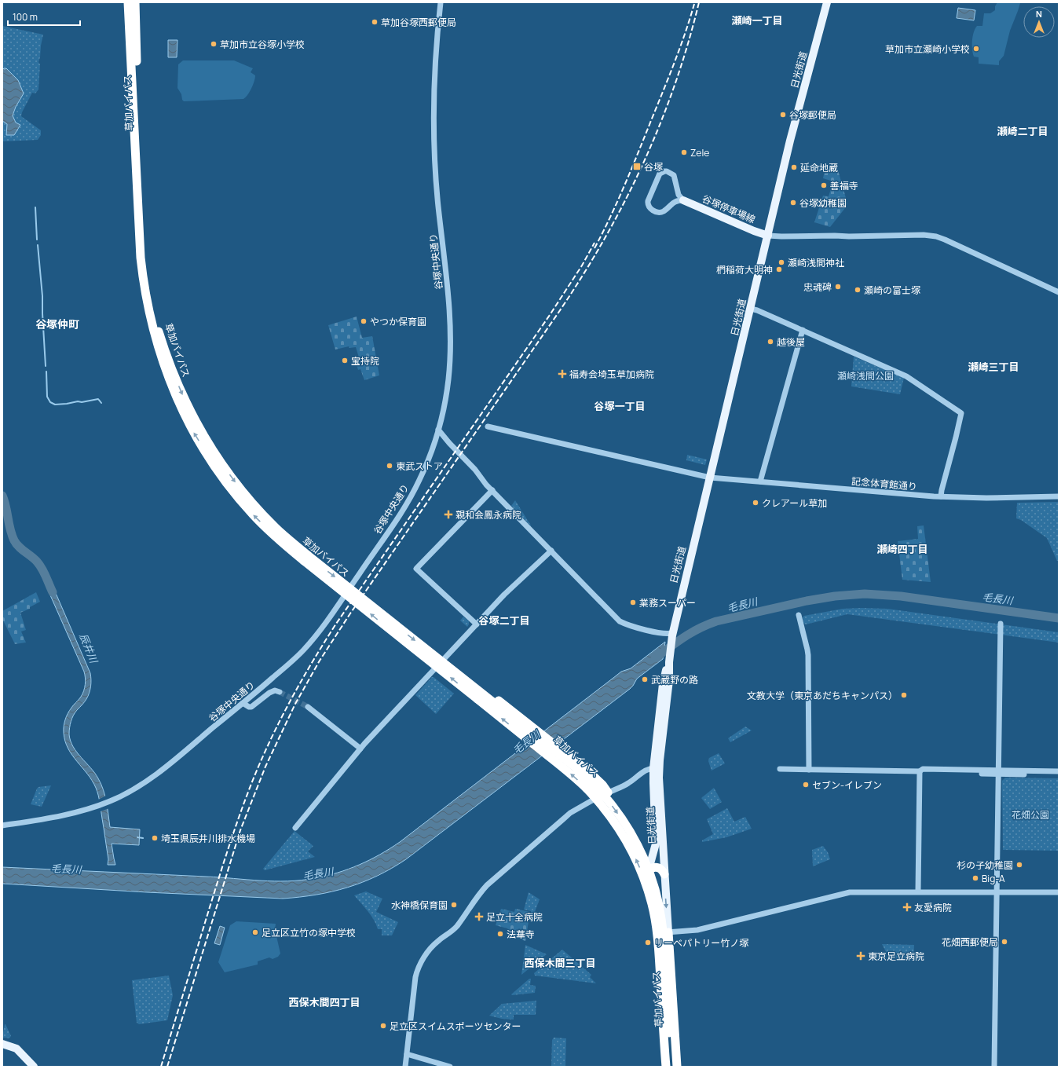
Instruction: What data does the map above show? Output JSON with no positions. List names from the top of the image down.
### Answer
{
  "streets": {
    "highway": ["草加バイパス"],
    "main road": ["日光街道", "谷塚停車場線"],
    "street": ["谷塚中央通り", "記念体育館通り"]
  },
  "crossings": [
    ["日光街道", "谷塚停車場線"],
    ["日光街道", "記念体育館通り"]
  ],
  "districts": [
    "瀬崎一丁目",
    "瀬崎二丁目",
    "谷塚仲町",
    "瀬崎三丁目",
    "谷塚一丁目",
    "瀬崎四丁目",
    "谷塚二丁目",
    "西保木間三丁目",
    "西保木間四丁目"
  ],
  "water": ["毛長川", "辰井川"],
  "parks": ["瀬崎浅間公園", "花畑公園"],
  "places": {
    "other": [
      "草加谷塚西郵便局",
      "草加市立谷塚小学校",
      "草加市立瀬崎小学校",
      "谷塚郵便局",
      "Zele",
      "延命地蔵",
      "善福寺",
      "谷塚幼稚園",
      "瀬崎浅間神社",
      "椚稲荷大明神",
      "忠魂碑",
      "瀬崎の富士塚",
      "やつか保育園",
      "越後屋",
      "宝持院",
      "東武ストア",
      "クレアール草加",
      "業務スーパー",
      "武蔵野の路",
      "文教大学（東京あだちキャンパス）",
      "セブン-イレブン",
      "埼玉県辰井川排水機場",
      "杉の子幼稚園",
      "Big-A",
      "水神橋保育園",
      "足立区立竹の塚中学校",
      "法華寺",
      "花畑西郵便局",
      "リーベパトリー竹ノ塚",
      "足立区スイムスポーツセンター"
    ],
    "transit": ["谷塚"],
    "health": [
      "福寿会埼玉草加病院",
      "親和会鳳永病院",
      "友愛病院",
      "足立十全病院",
      "東京足立病院"
    ]
  },
  "scale_bar": "100 m",
  "north": "top"
}
